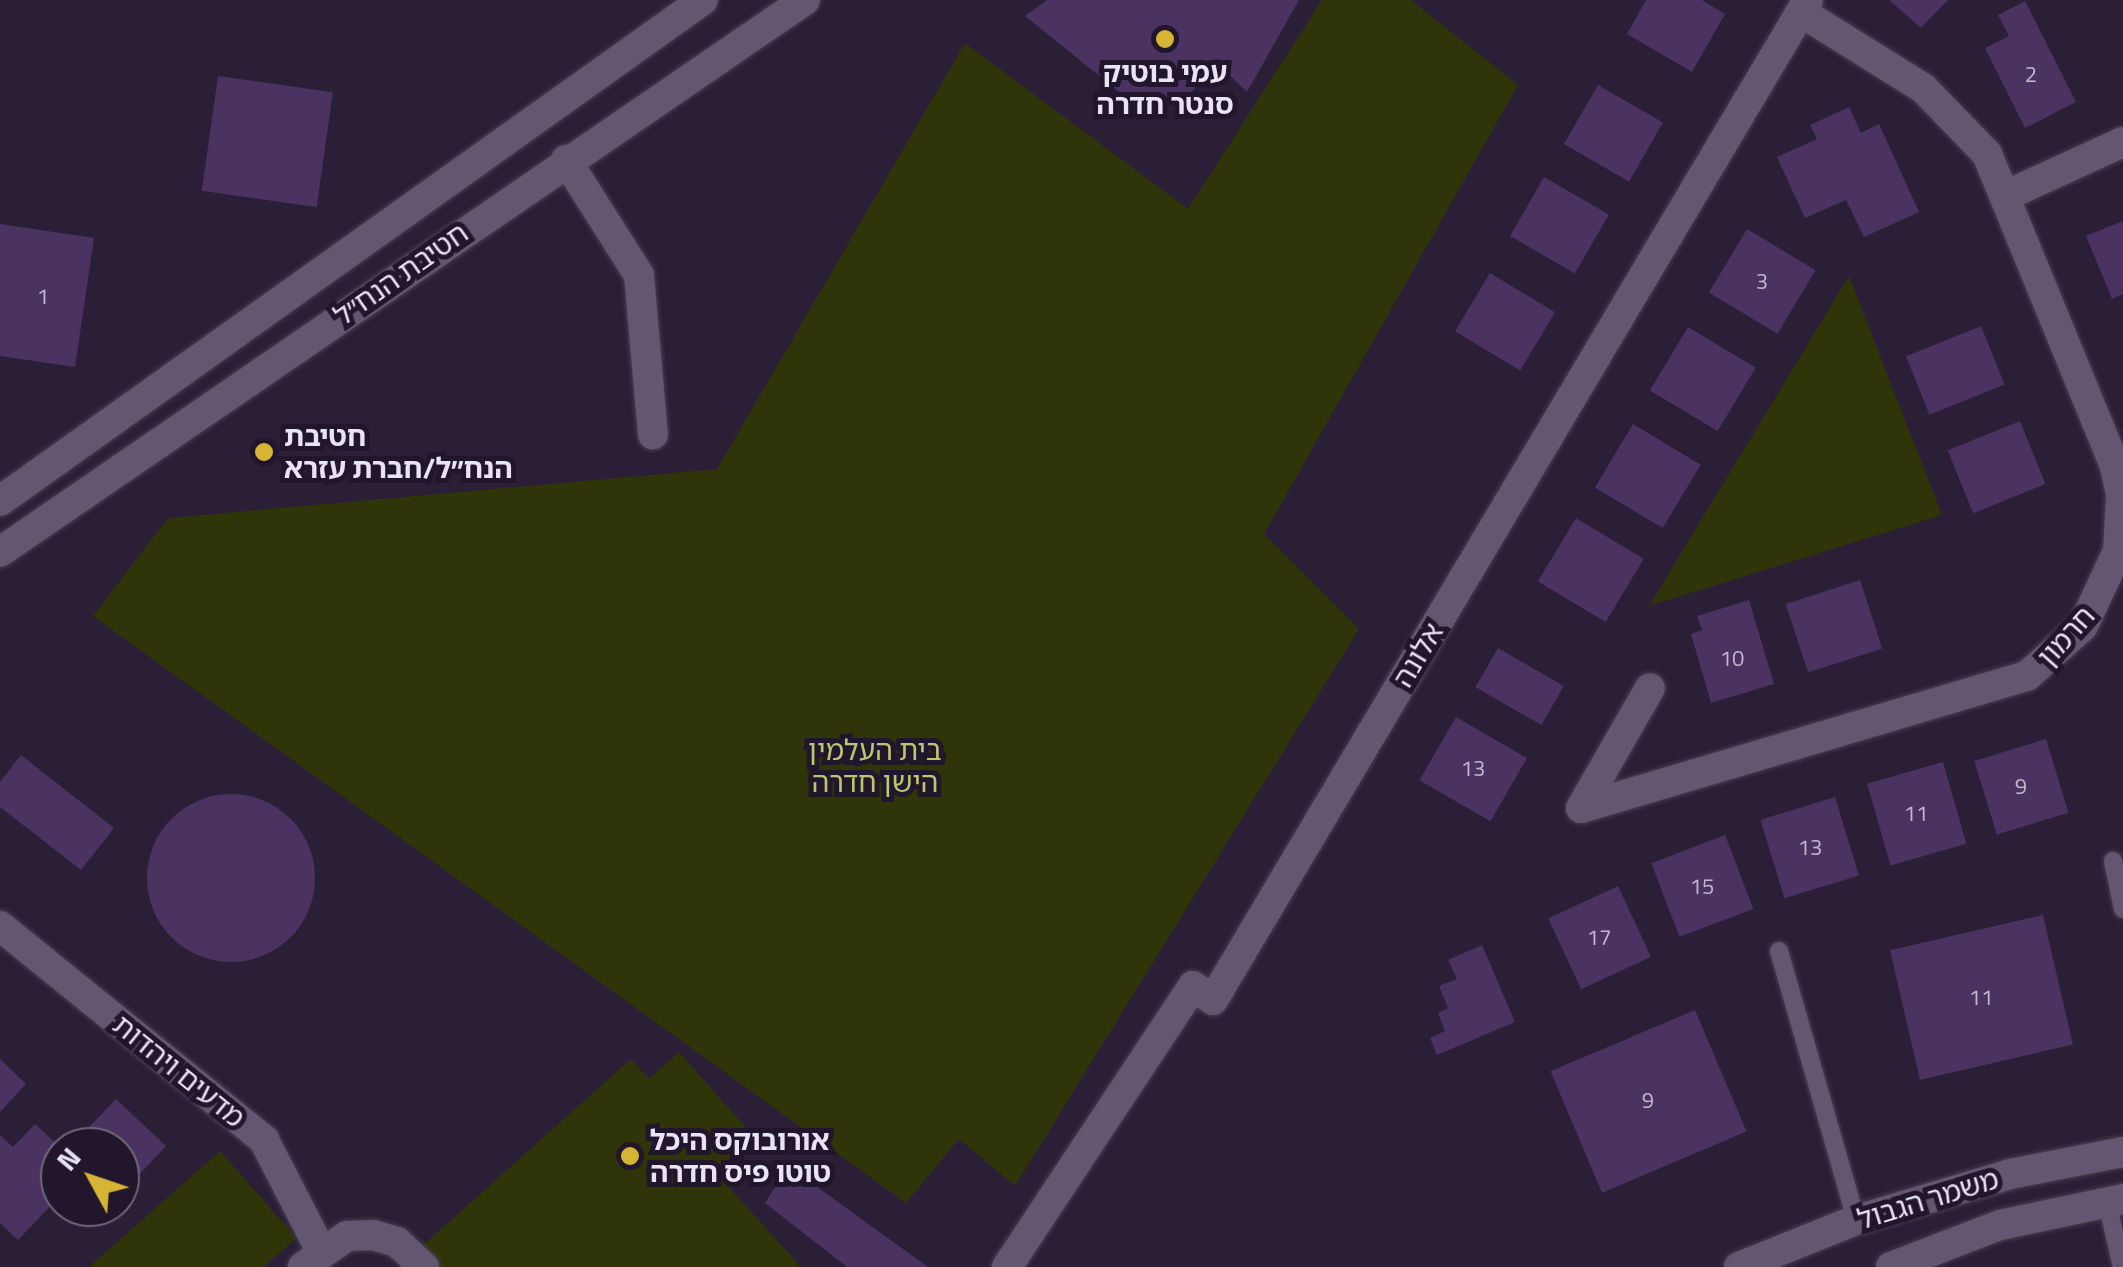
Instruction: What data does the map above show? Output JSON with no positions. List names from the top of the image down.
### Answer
{
  "streets": {
    "street": [
      "חטיבת הנח״ל",
      "חרמון",
      "אלונה",
      "מדעים ויהדות",
      "משמר הגבול"
    ]
  },
  "crossings": [
    ["חרמון", "אלונה"]
  ],
  "parks": ["בית העלמין הישן חדרה"],
  "places": ["עמי בוטיק סנטר חדרה", "חטיבת הנח״ל/חברת עזרא", "אורובוקס היכל טוטו פיס חדרה"],
  "house_numbers": [
    "2",
    "3",
    "1",
    "10",
    "13",
    "9",
    "11",
    "13",
    "15",
    "17",
    "11",
    "9"
  ],
  "north": "top left"
}
